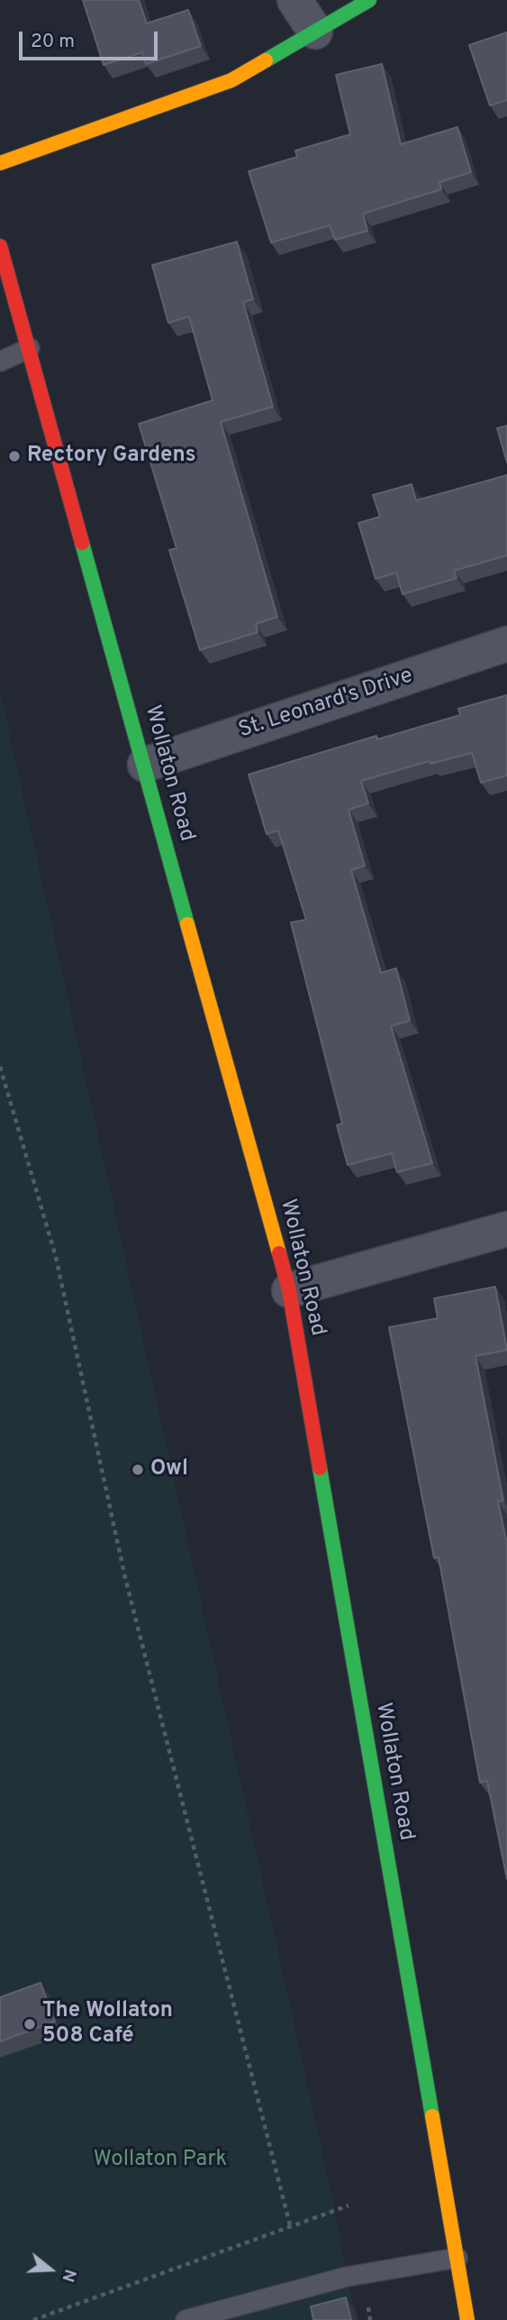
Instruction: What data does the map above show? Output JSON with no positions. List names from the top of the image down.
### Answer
{
  "streets": {
    "street": ["St. Leonard's Drive", "Wollaton Road"]
  },
  "crossings": [
    ["St. Leonard's Drive", "Wollaton Road"]
  ],
  "parks": ["Wollaton Park"],
  "places": ["Rectory Gardens", "Owl", "The Wollaton 508 Café"],
  "scale_bar": "20 m",
  "north": "right"
}
